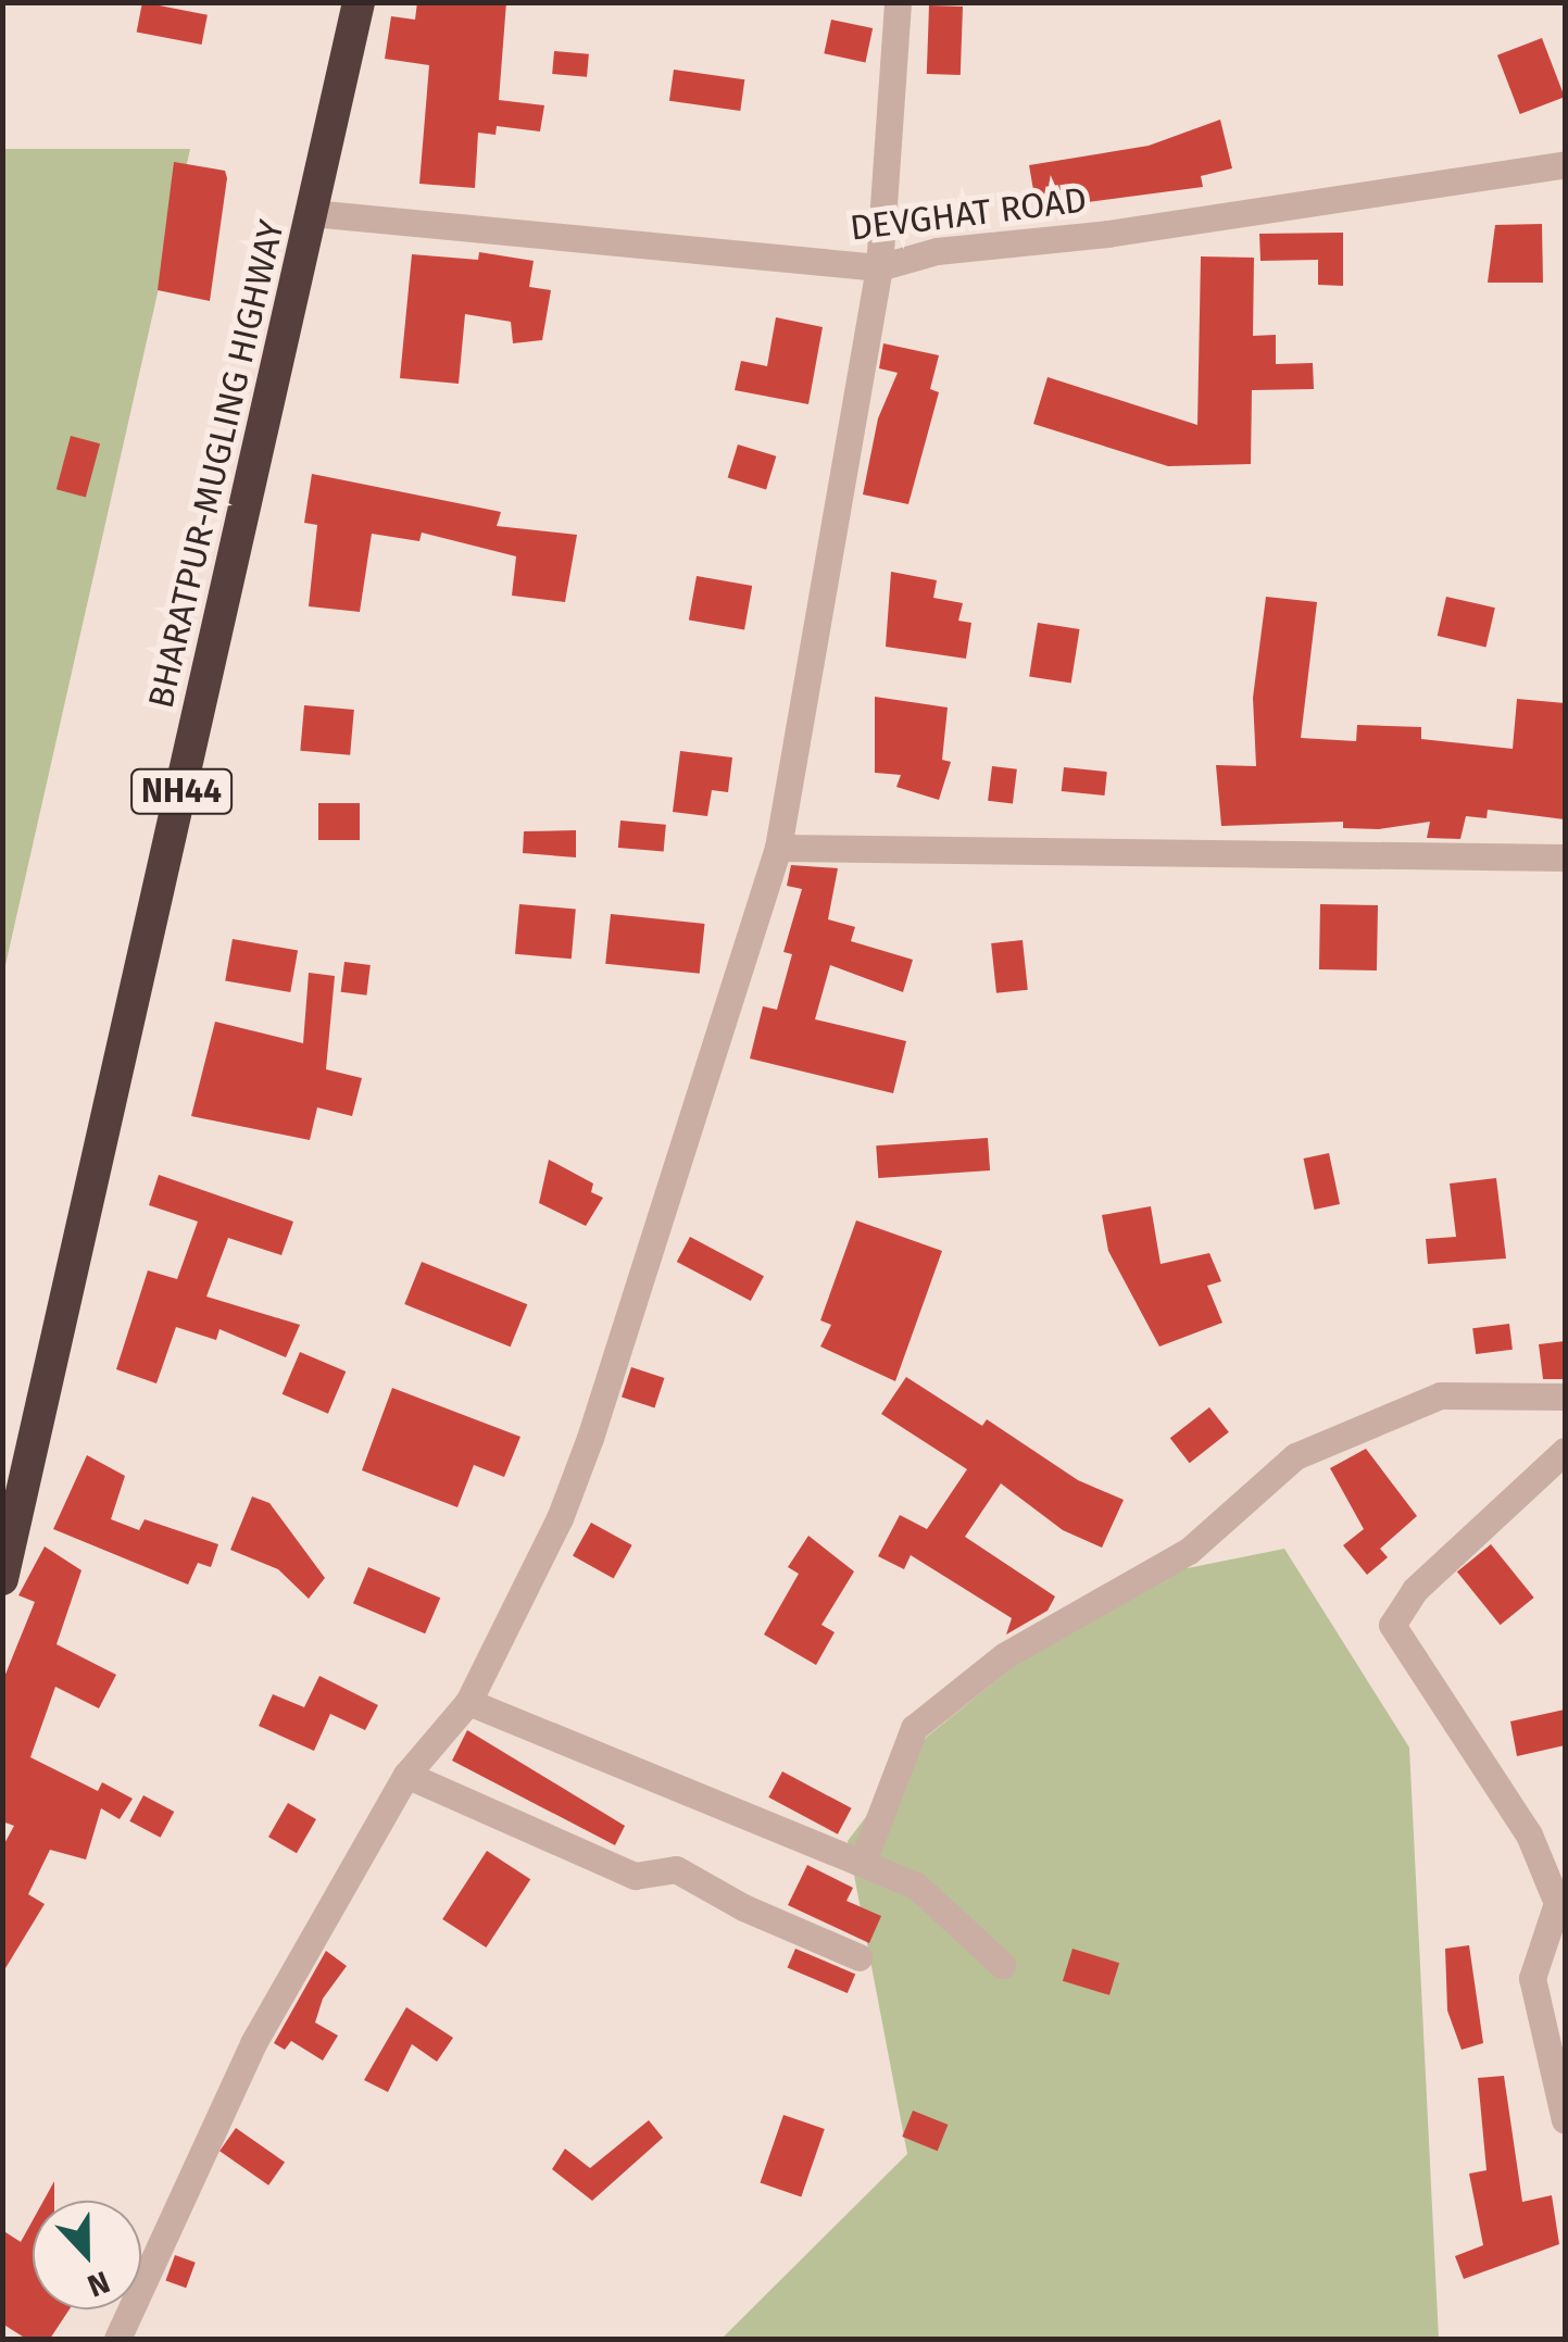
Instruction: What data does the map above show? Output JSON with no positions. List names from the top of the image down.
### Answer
{
  "streets": {
    "highway": ["BHARATPUR-MUGLING HIGHWAY", "NH44"],
    "street": ["DEVGHAT ROAD"]
  },
  "crossings": [
    ["DEVGHAT ROAD", "BHARATPUR-MUGLING HIGHWAY"]
  ],
  "north": "bottom"
}
